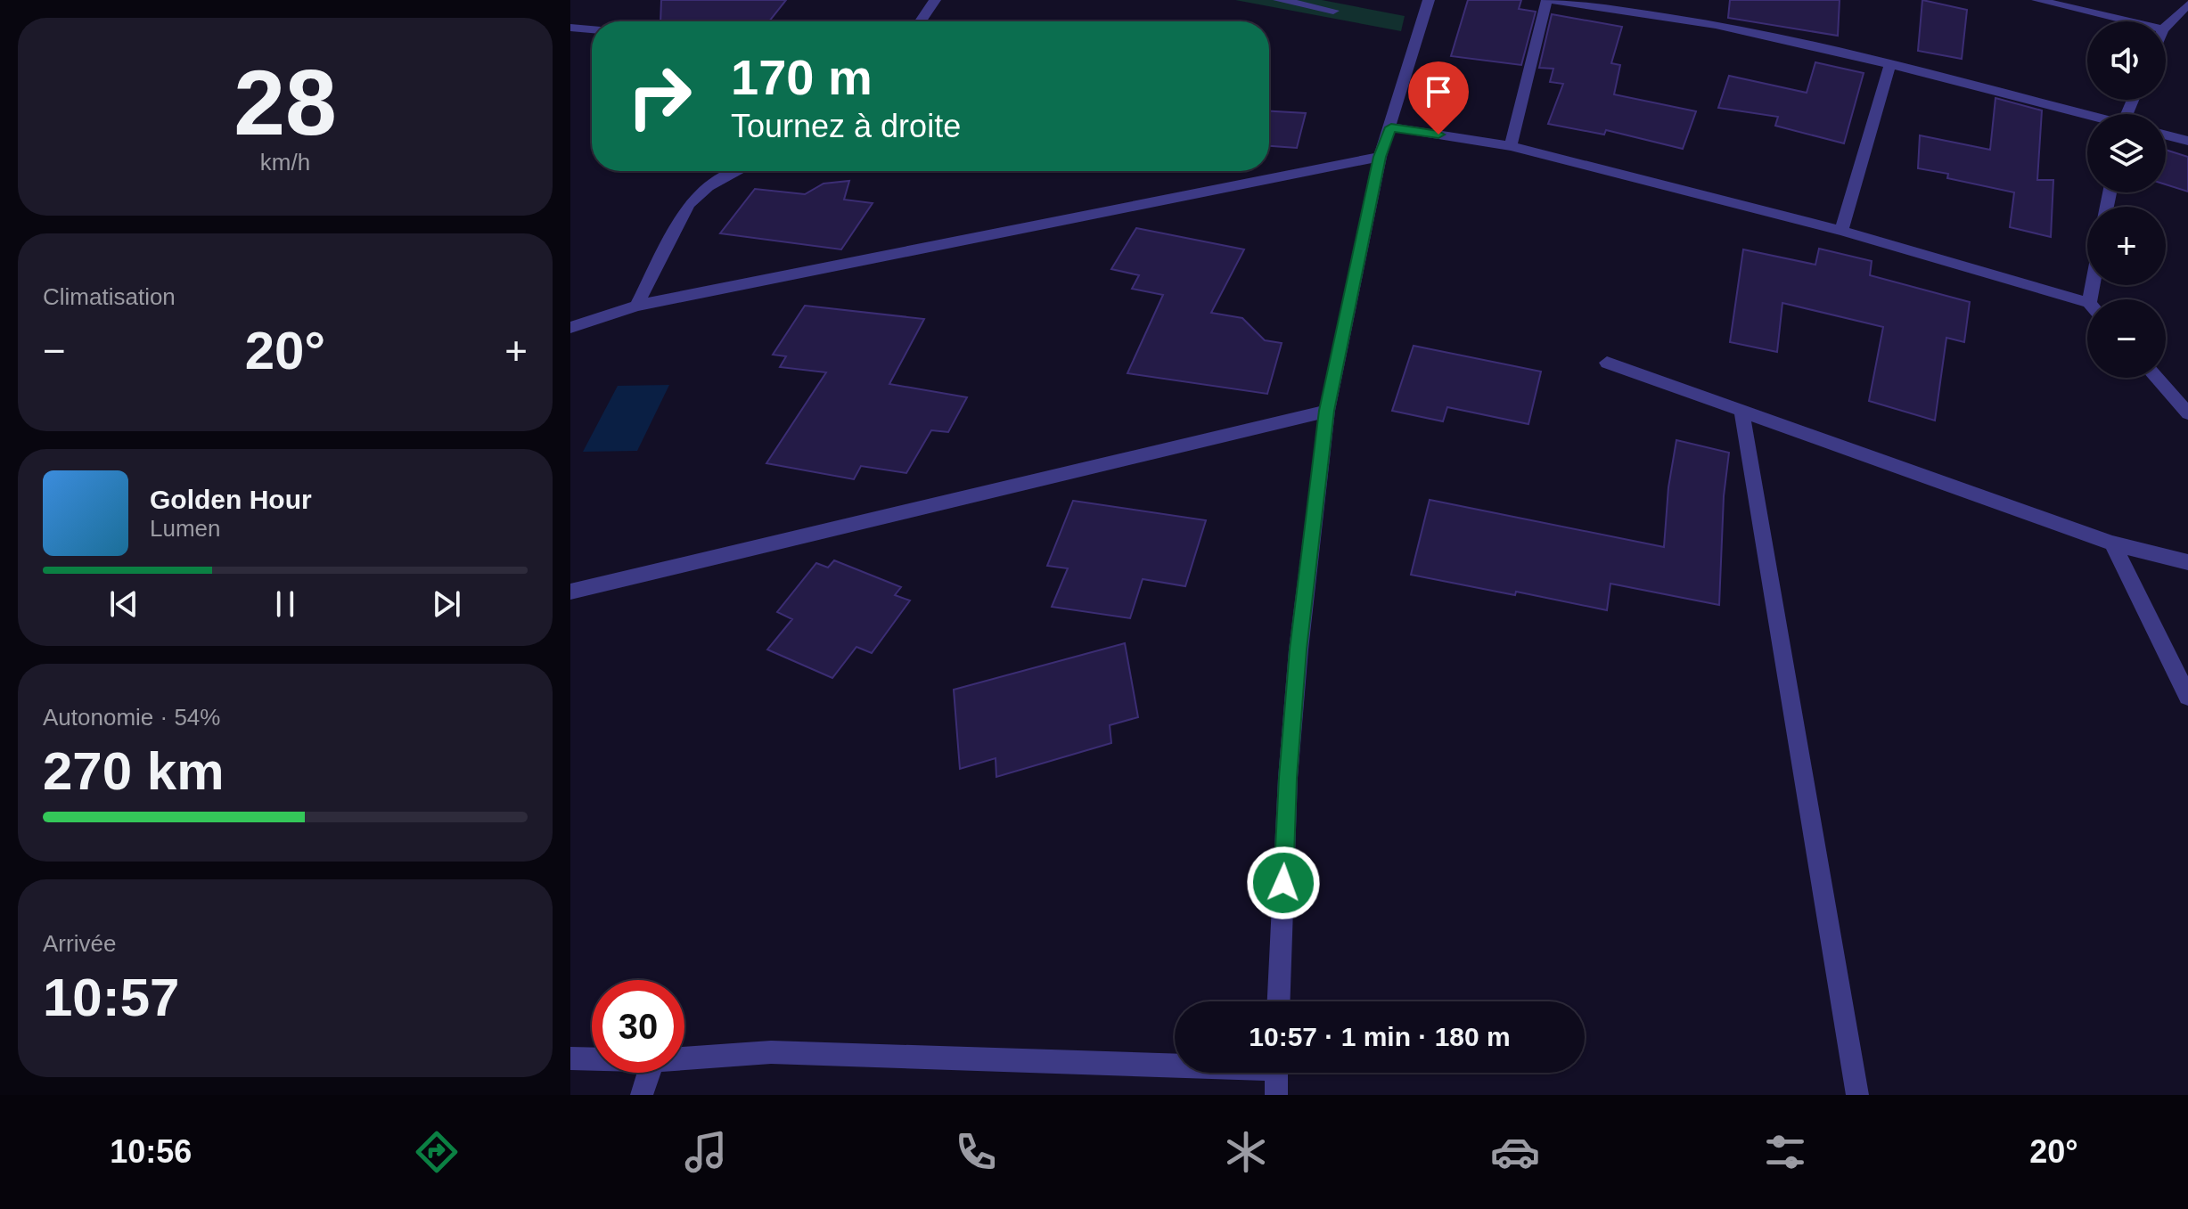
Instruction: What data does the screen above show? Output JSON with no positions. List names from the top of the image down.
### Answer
{
  "page": {
    "tile": [
      ["28", "km/h"],
      "Climatisation",
      ["Autonomie · 54%", "270 km"],
      ["Arrivée", "10:57"]
    ],
    "map_buttons": ["+", "−"],
    "turn": ["170 m", "Tournez à droite"],
    "heat": ["−", "20°", "+"],
    "song": ["Golden Hour", "Lumen"],
    "limit": "30",
    "trip": "10:57 · 1 min · 180 m",
    "tabs": ["10:56", "20°"]
  }
}
